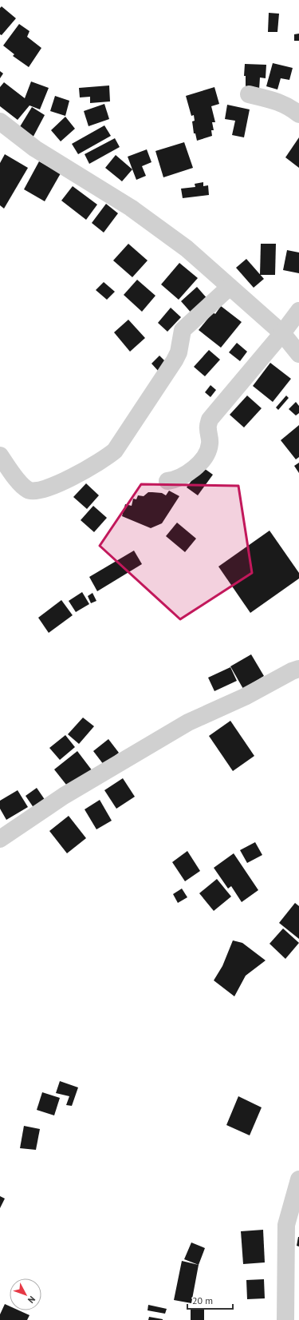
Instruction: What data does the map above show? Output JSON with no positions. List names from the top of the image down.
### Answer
{
  "scale_bar": "20 m",
  "north": "bottom right"
}
